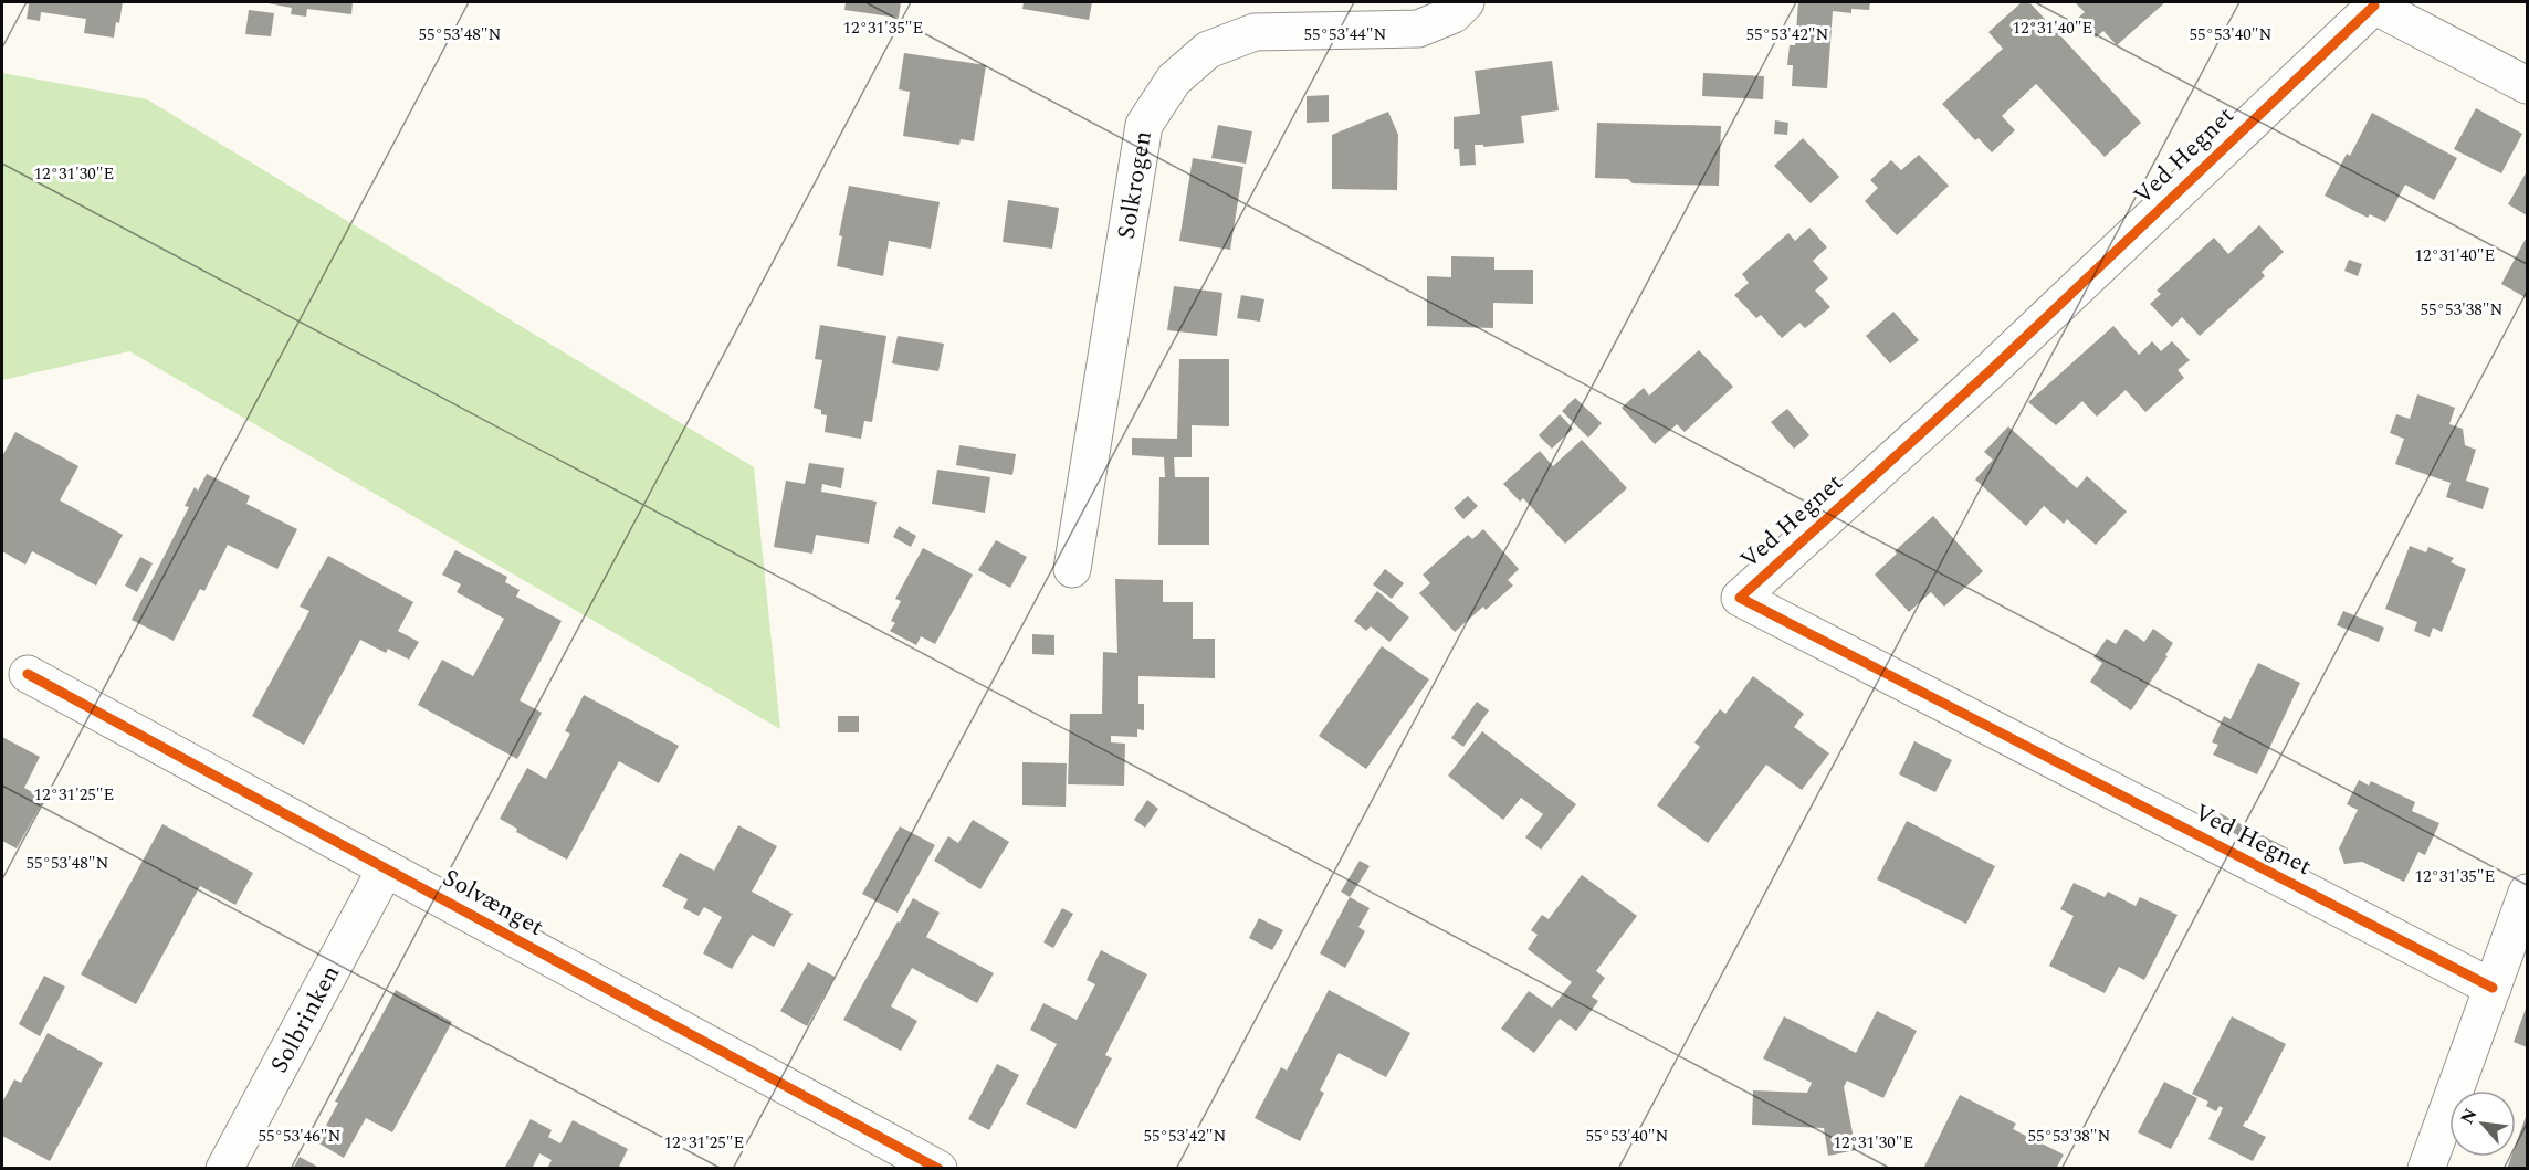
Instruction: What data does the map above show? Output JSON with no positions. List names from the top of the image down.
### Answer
{
  "streets": {
    "street": [
      "Ved Hegnet",
      "Solkrogen",
      "Solvænget",
      "Solbrinken"
    ]
  },
  "crossings": [
    ["Solvænget", "Solbrinken"]
  ],
  "north": "top left",
  "coordinates": [
    "12°31'35\"E",
    "12°31'40\"E",
    "55°53'48\"N",
    "55°53'44\"N",
    "55°53'42\"N",
    "55°53'40\"N",
    "12°31'30\"E",
    "55°53'38\"N",
    "12°31'25\"E",
    "55°53'46\"N"
  ]
}
